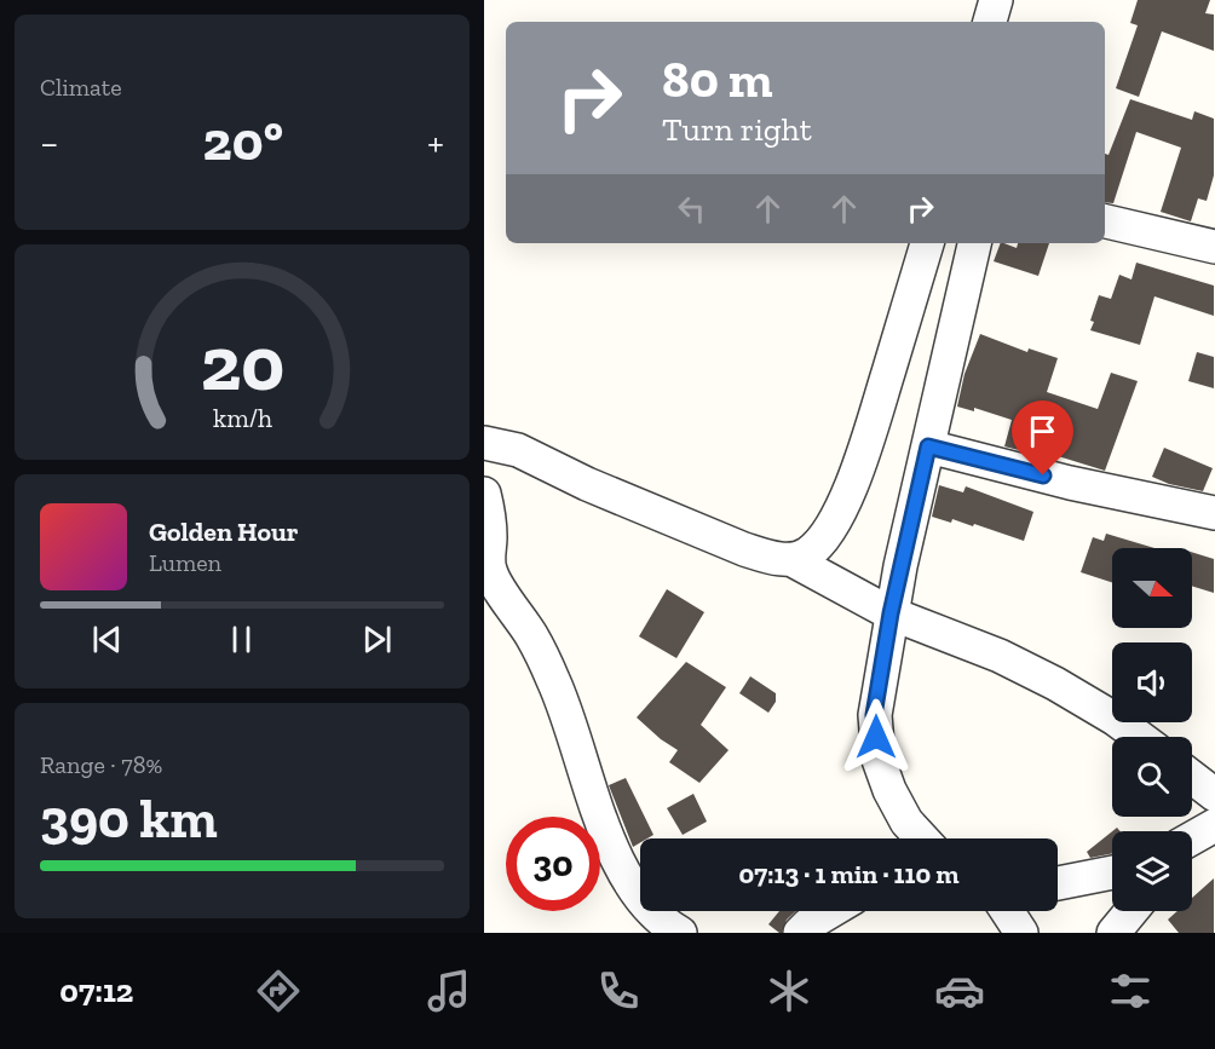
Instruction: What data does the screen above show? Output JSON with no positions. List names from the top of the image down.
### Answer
{
  "north": "right",
  "page": {
    "tile": [
      "Climate",
      ["Range · 78%", "390 km"]
    ],
    "turn": ["80 m", "Turn right"],
    "heat": ["−", "20°", "+"],
    "song": ["Golden Hour", "Lumen"],
    "limit": "30",
    "trip": "07:13 · 1 min · 110 m",
    "tabs": "07:12",
    "gauge": ["20", "km/h"]
  }
}
